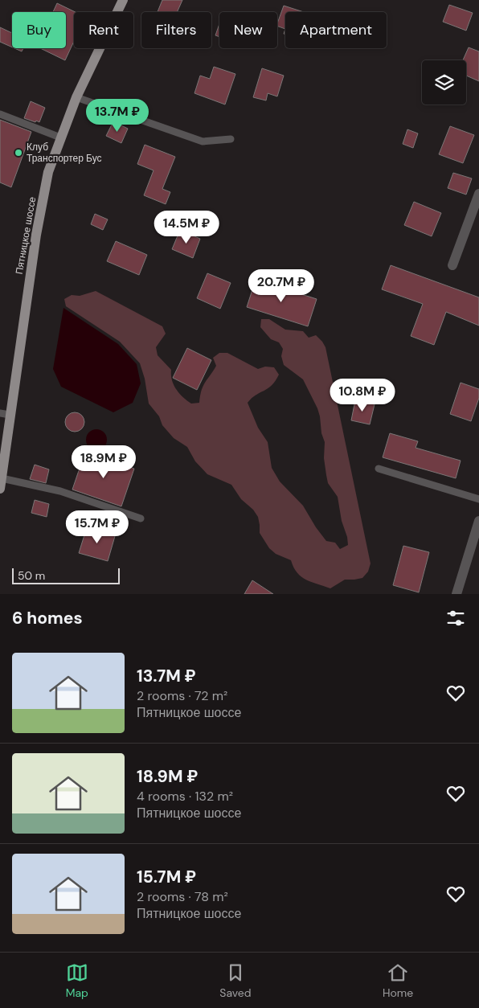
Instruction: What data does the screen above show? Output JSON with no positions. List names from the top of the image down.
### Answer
{
  "streets": {
    "main road": ["Пятницкое шоссе"]
  },
  "places": ["Клуб Транспортер Бус"],
  "scale_bar": "50 m",
  "page": {
    "chip": [
      "Buy",
      "Rent",
      "Filters",
      "New",
      "Apartment"
    ],
    "price": [
      "13.7M ₽",
      "14.5M ₽",
      "20.7M ₽",
      "10.8M ₽",
      "18.9M ₽",
      "15.7M ₽"
    ],
    "scale": "50 m",
    "heading": "6 homes",
    "list": [
      {
        "name": "13.7M ₽",
        "note": "2 rooms · 72 m² · Пятницкое шоссе"
      },
      {
        "name": "18.9M ₽",
        "note": "4 rooms · 132 m² · Пятницкое шоссе"
      },
      {
        "name": "15.7M ₽",
        "note": "2 rooms · 78 m² · Пятницкое шоссе"
      }
    ],
    "tabs": ["Map", "Saved", "Home"]
  }
}
